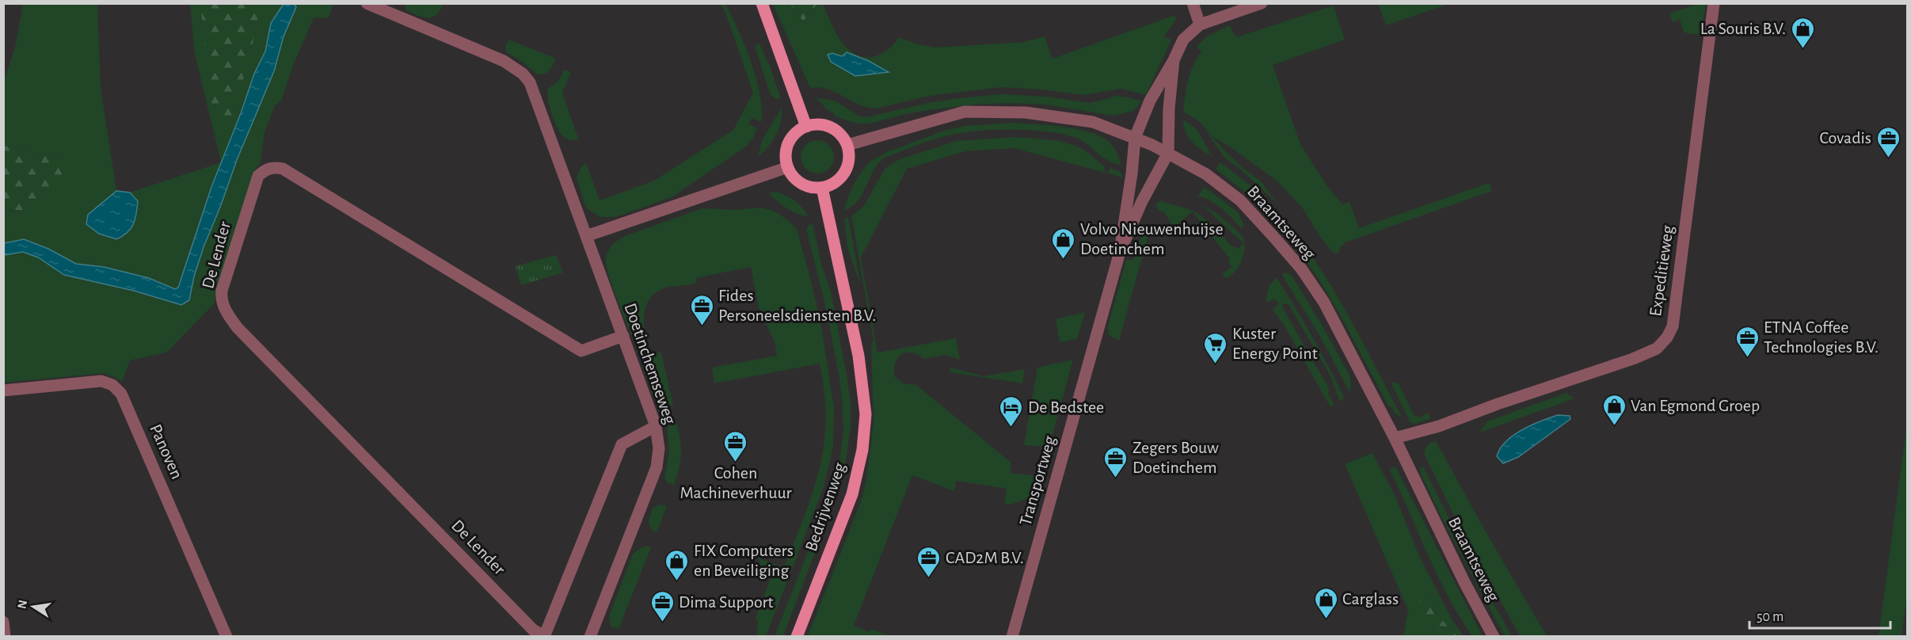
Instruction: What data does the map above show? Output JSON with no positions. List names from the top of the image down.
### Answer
{
  "streets": {
    "main road": ["Bedrijvenweg"],
    "street": [
      "Braamtseweg",
      "De Lender",
      "Expeditieweg",
      "Doetinchemseweg",
      "Panoven",
      "Transportweg"
    ]
  },
  "crossings": [
    ["Braamtseweg", "Expeditieweg"],
    ["Braamtseweg", "Transportweg"],
    ["Braamtseweg", "Bedrijvenweg"],
    ["De Lender", "Doetinchemseweg"]
  ],
  "places": {
    "shop": [
      "La Souris B.V.",
      "Volvo Nieuwenhuijse Doetinchem",
      "Van Egmond Groep",
      "FIX Computers en Beveiliging",
      "Carglass"
    ],
    "office": [
      "Covadis",
      "Fides Personeelsdiensten B.V.",
      "ETNA Coffee Technologies B.V.",
      "Cohen Machineverhuur",
      "Zegers Bouw Doetinchem",
      "CAD2M B.V.",
      "Dima Support"
    ],
    "supermarket": ["Kuster Energy Point"],
    "hotel": ["De Bedstee"]
  },
  "scale_bar": "50 m",
  "north": "left"
}
